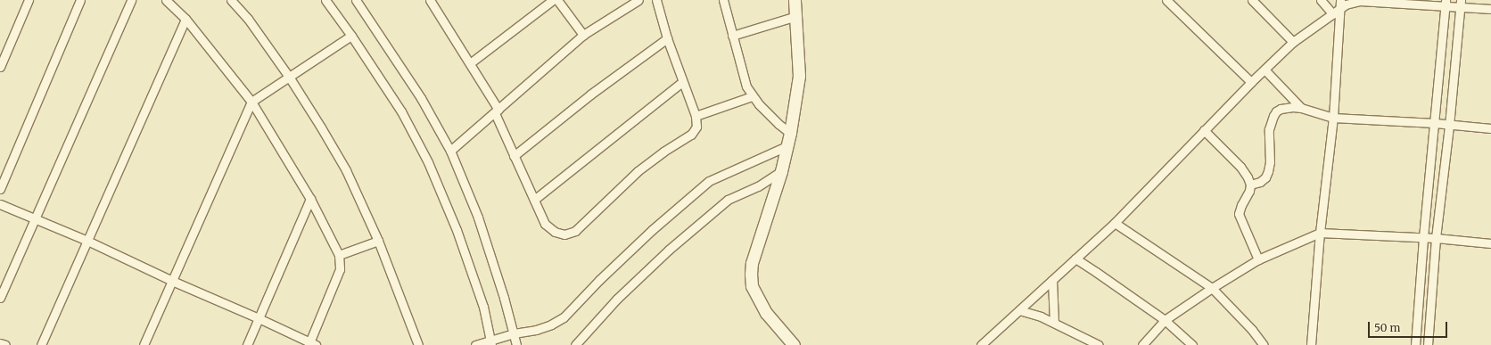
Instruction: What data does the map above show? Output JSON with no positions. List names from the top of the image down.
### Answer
{
  "scale_bar": "50 m"
}
